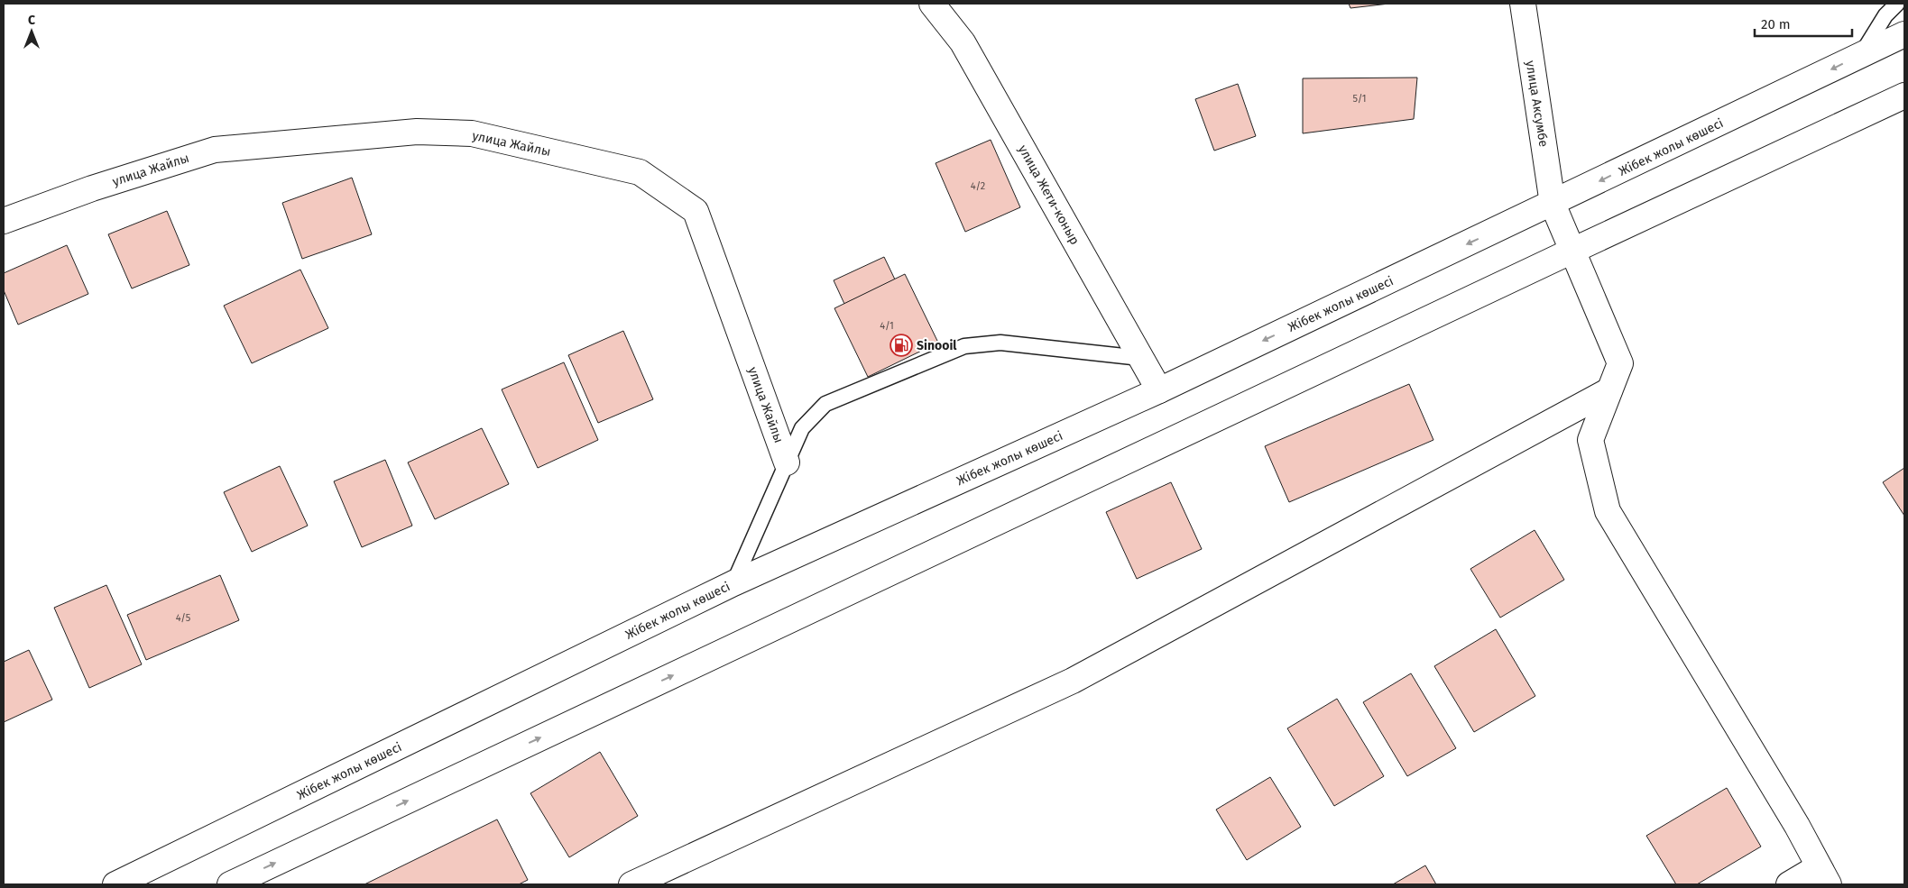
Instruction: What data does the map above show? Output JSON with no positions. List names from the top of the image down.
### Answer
{
  "streets": {
    "main road": [
      "улица Аксумбе",
      "улица Жайлы",
      "Жібек жолы көшесі",
      "улица Жети-коныр"
    ]
  },
  "crossings": [
    ["улица Аксумбе", "Жібек жолы көшесі"],
    ["Жібек жолы көшесі", "улица Жети-коныр"]
  ],
  "places": {
    "fuel station": ["Sinooil"]
  },
  "house_numbers": [
    "5/1",
    "4/2",
    "4/1",
    "4/5"
  ],
  "scale_bar": "20 m",
  "north": "top"
}
